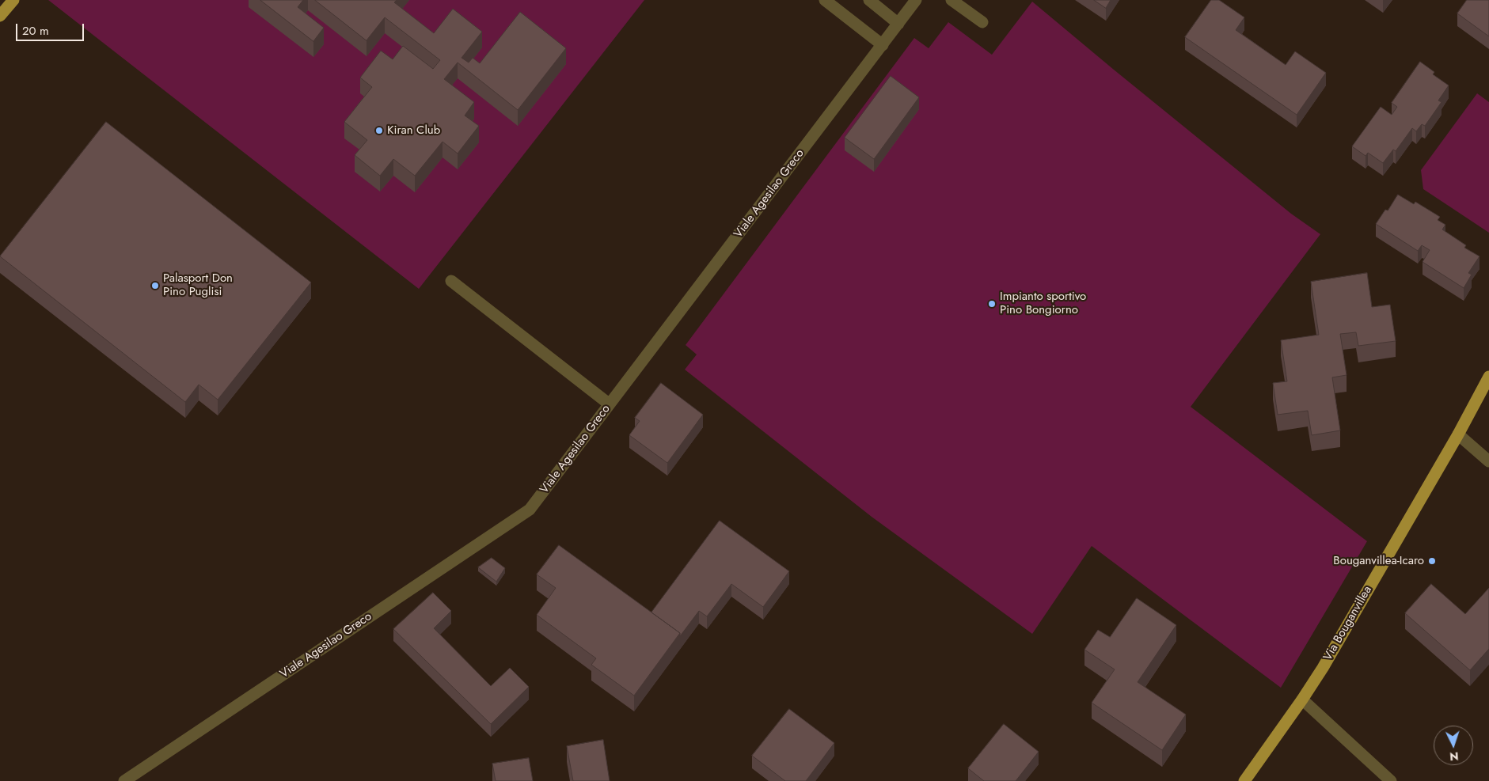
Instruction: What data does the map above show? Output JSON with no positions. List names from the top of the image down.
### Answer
{
  "streets": {
    "main road": ["Via Bouganvillea"],
    "street": ["Viale Agesilao Greco"]
  },
  "places": [
    "Kiran Club",
    "Palasport Don Pino Puglisi",
    "Impianto sportivo Pino Bongiorno",
    "Bouganvillea-Icaro"
  ],
  "scale_bar": "20 m",
  "north": "bottom"
}
